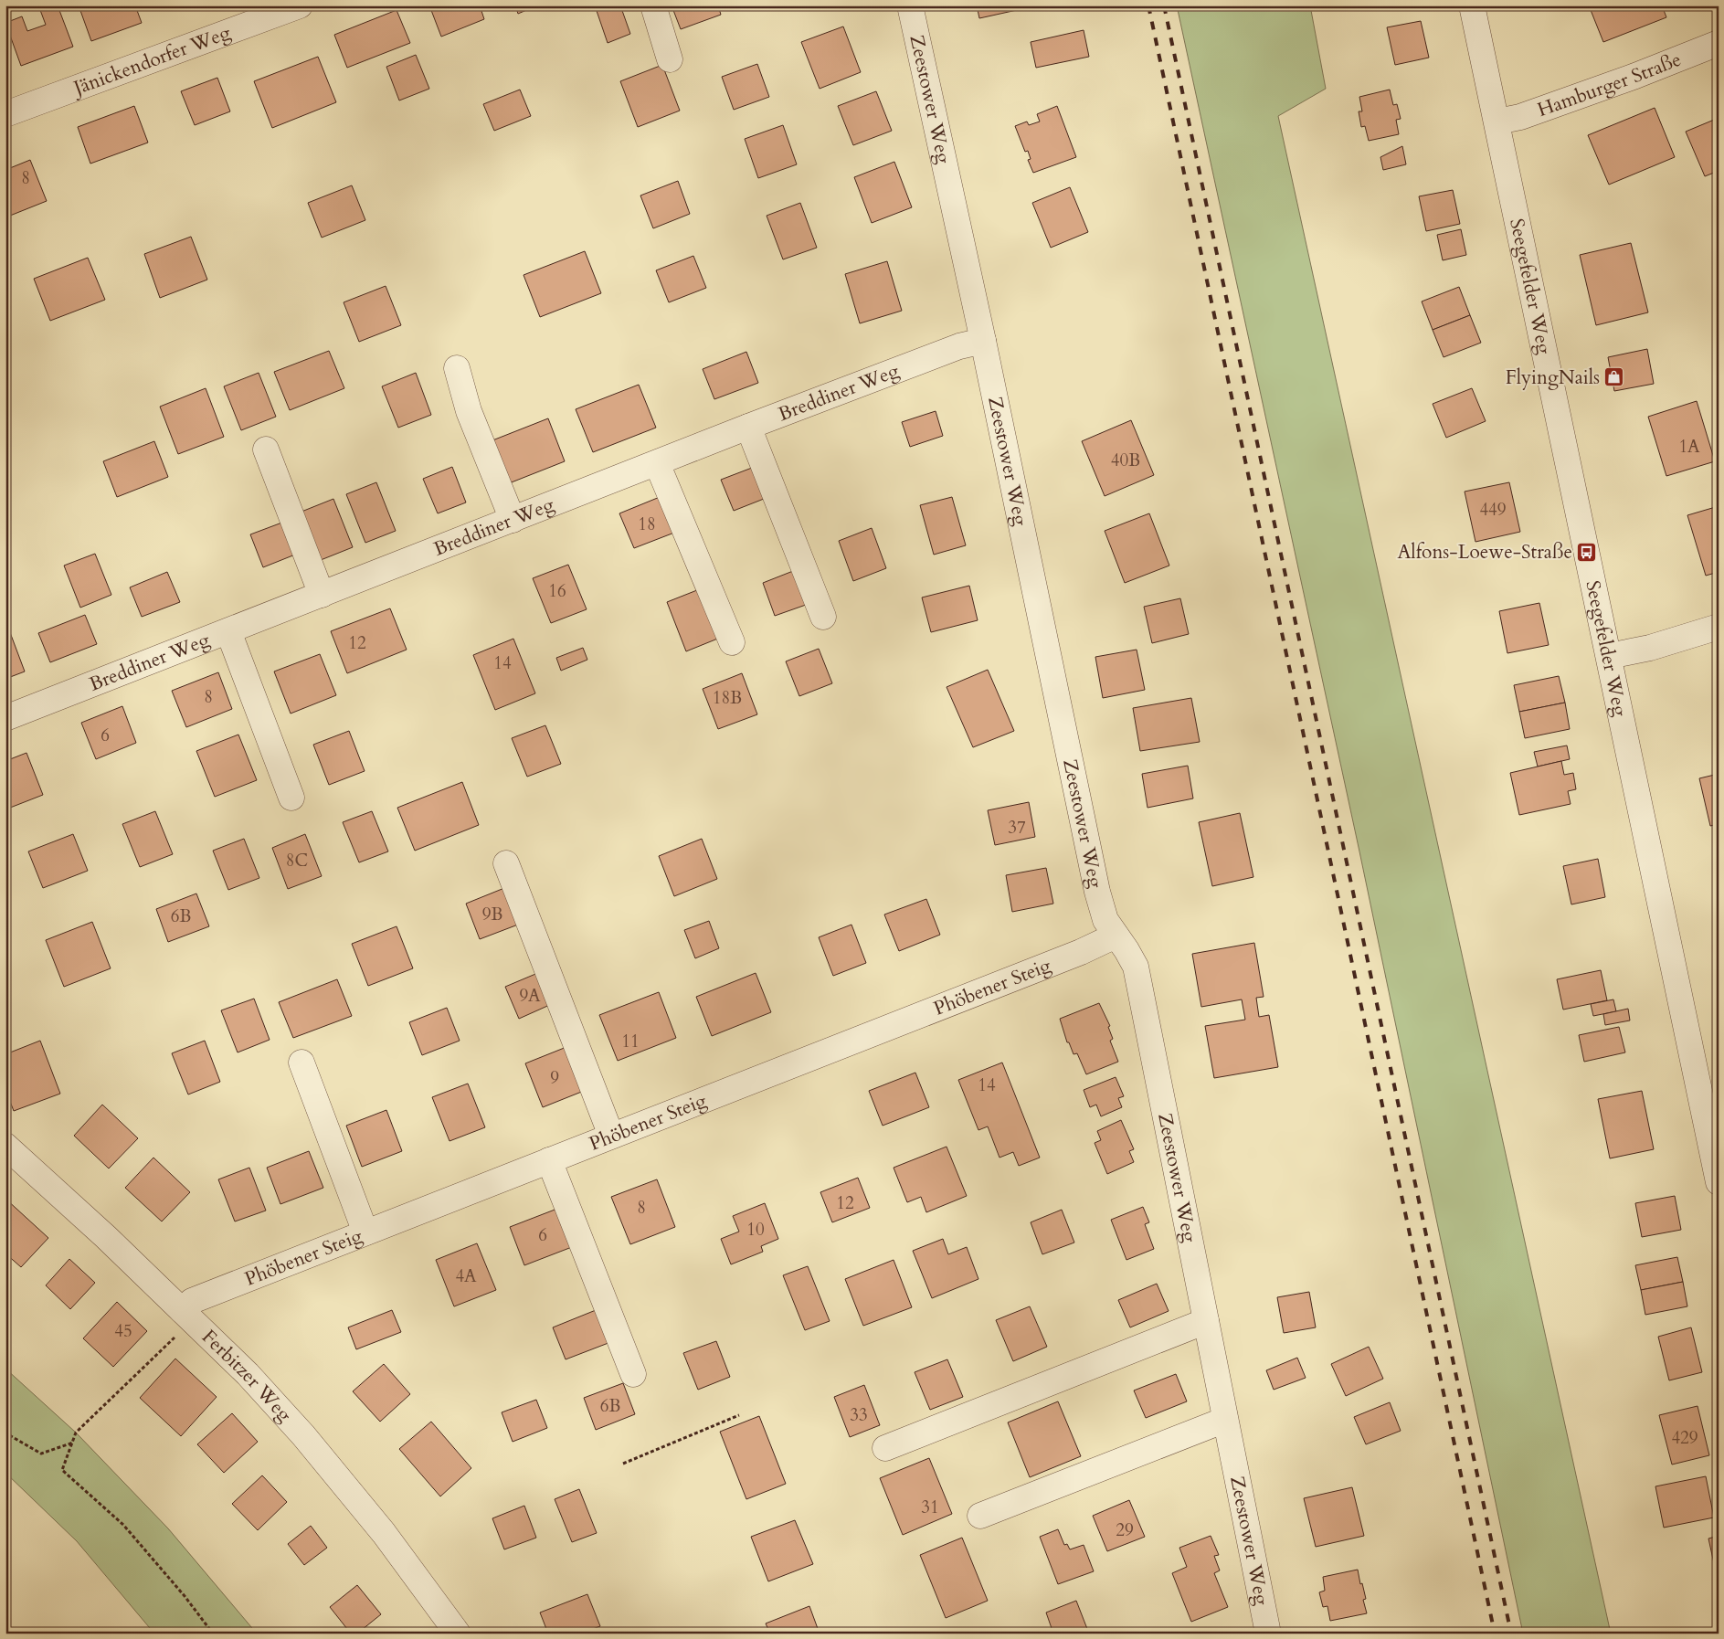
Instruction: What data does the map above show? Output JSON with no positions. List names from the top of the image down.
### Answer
{
  "streets": {
    "street": [
      "Jänickendorfer Weg",
      "Hamburger Straße",
      "Zeestower Weg",
      "Seegefelder Weg",
      "Breddiner Weg",
      "Phöbener Steig",
      "Ferbitzer Weg"
    ]
  },
  "crossings": [
    ["Hamburger Straße", "Seegefelder Weg"],
    ["Zeestower Weg", "Breddiner Weg"],
    ["Zeestower Weg", "Phöbener Steig"],
    ["Phöbener Steig", "Ferbitzer Weg"]
  ],
  "places": {
    "shop": ["FlyingNails"],
    "bus stop": ["Alfons-Loewe-Straße"]
  },
  "house_numbers": [
    "8",
    "1A",
    "40B",
    "449",
    "18",
    "16",
    "12",
    "14",
    "8",
    "18B",
    "6",
    "37",
    "8C",
    "9B",
    "6B",
    "9A",
    "11",
    "9",
    "14",
    "12",
    "8",
    "10",
    "6",
    "4A",
    "45",
    "6B",
    "33",
    "429",
    "31",
    "29"
  ]
}
